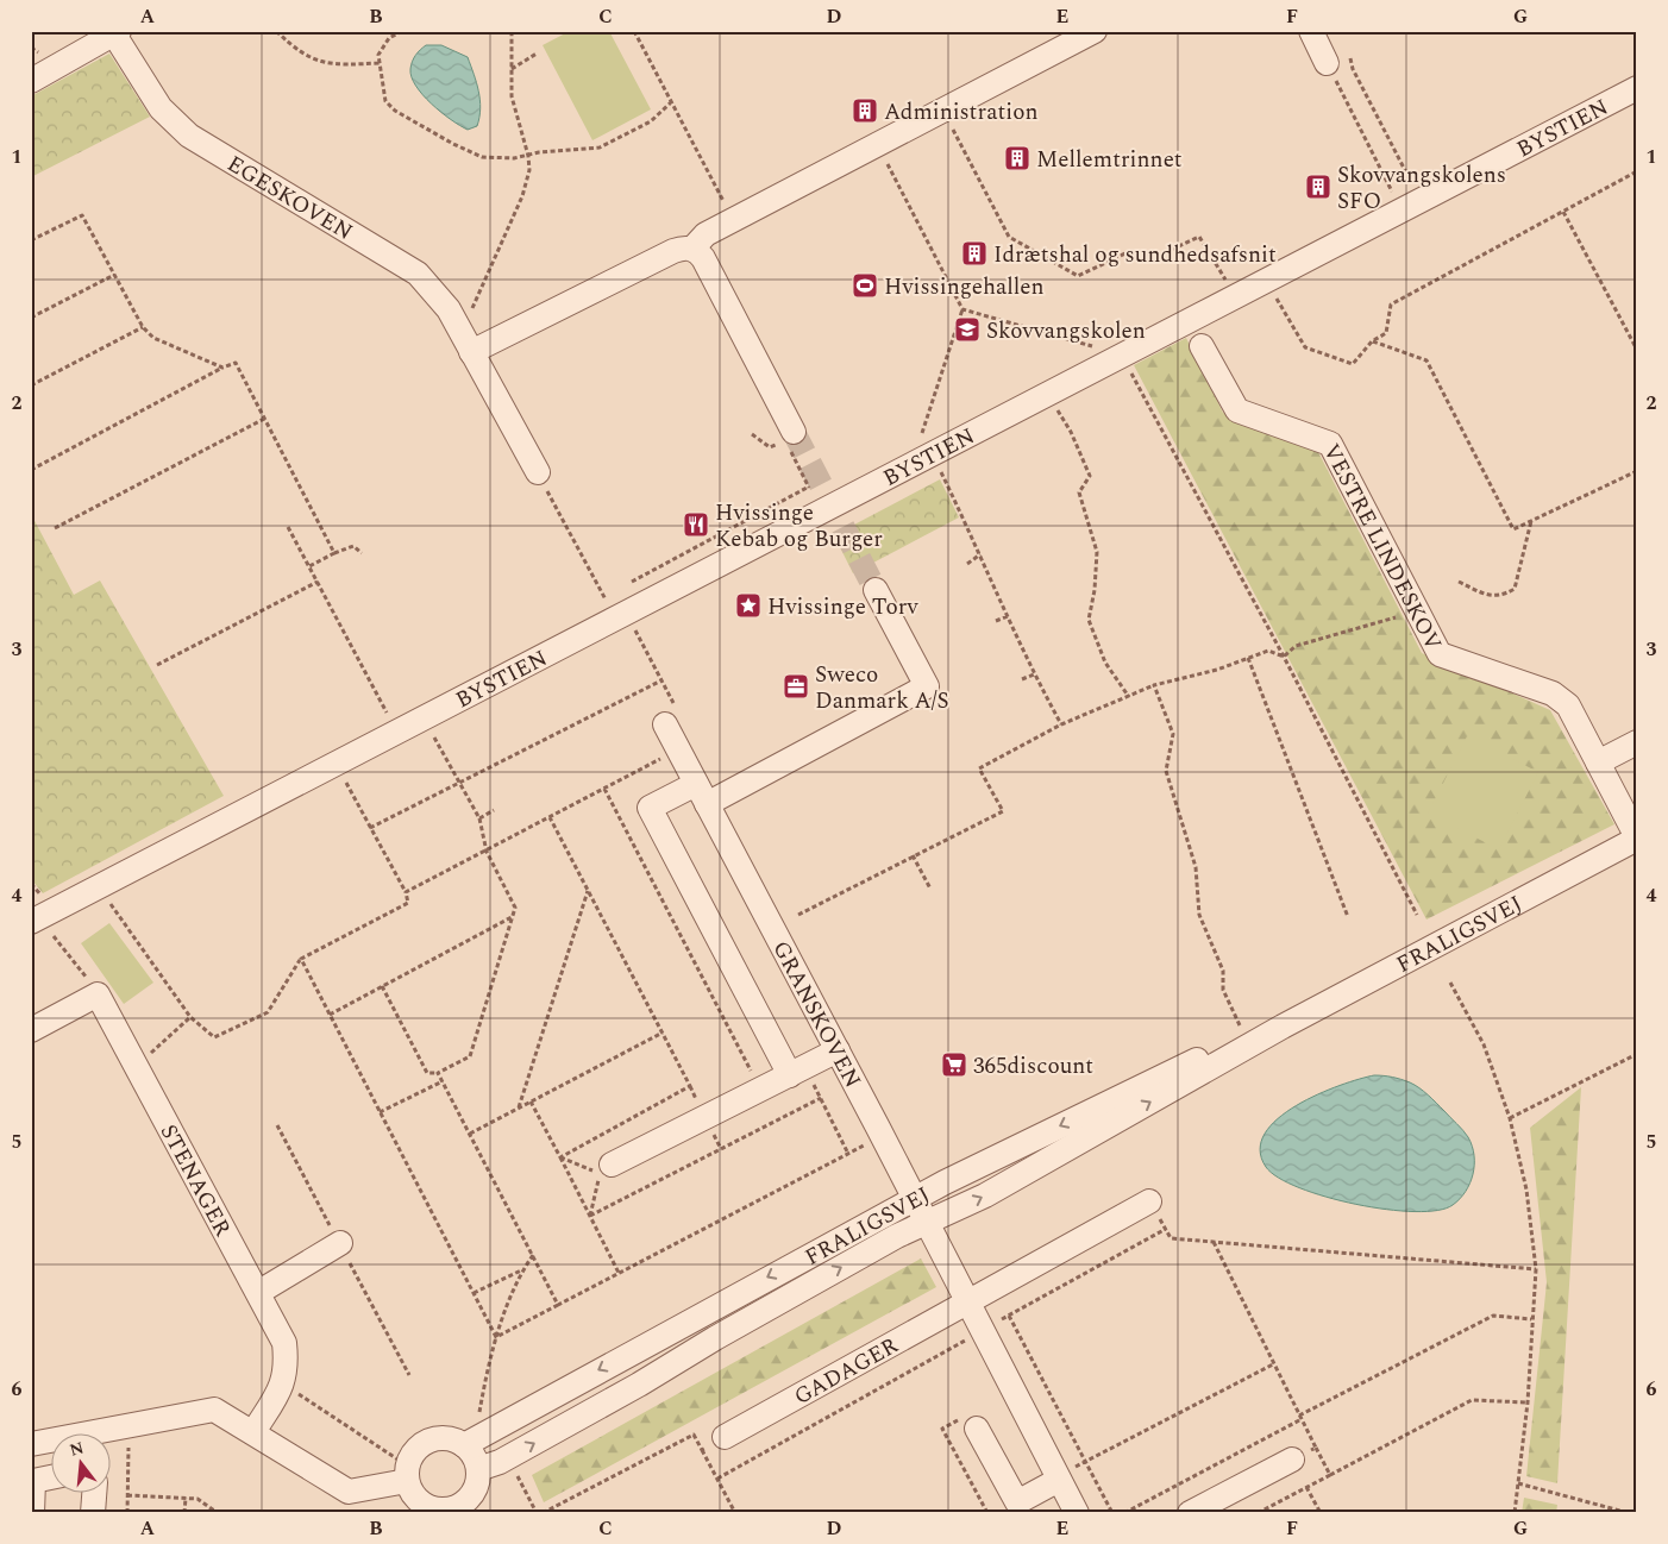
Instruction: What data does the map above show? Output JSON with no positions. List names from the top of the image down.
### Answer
{
  "streets": {
    "street": [
      "BYSTIEN",
      "EGESKOVEN",
      "VESTRE LINDESKOV",
      "FRALIGSVEJ",
      "GRANSKOVEN",
      "STENAGER",
      "GADAGER"
    ]
  },
  "crossings": [
    ["VESTRE LINDESKOV", "FRALIGSVEJ"],
    ["FRALIGSVEJ", "GRANSKOVEN"]
  ],
  "places": {
    "building": [
      "Administration",
      "Mellemtrinnet",
      "Skovvangskolens SFO",
      "Idrætshal og sundhedsafsnit"
    ],
    "sports": ["Hvissingehallen"],
    "school or university": ["Skovvangskolen"],
    "restaurant": ["Hvissinge Kebab og Burger"],
    "place": ["Hvissinge Torv"],
    "office": ["Sweco Danmark A/S"],
    "supermarket": ["365discount"]
  },
  "north": "top",
  "grid": {
    "columns": [
      "A",
      "B",
      "C",
      "D",
      "E",
      "F",
      "G"
    ],
    "rows": [
      "1",
      "2",
      "3",
      "4",
      "5",
      "6"
    ]
  }
}
